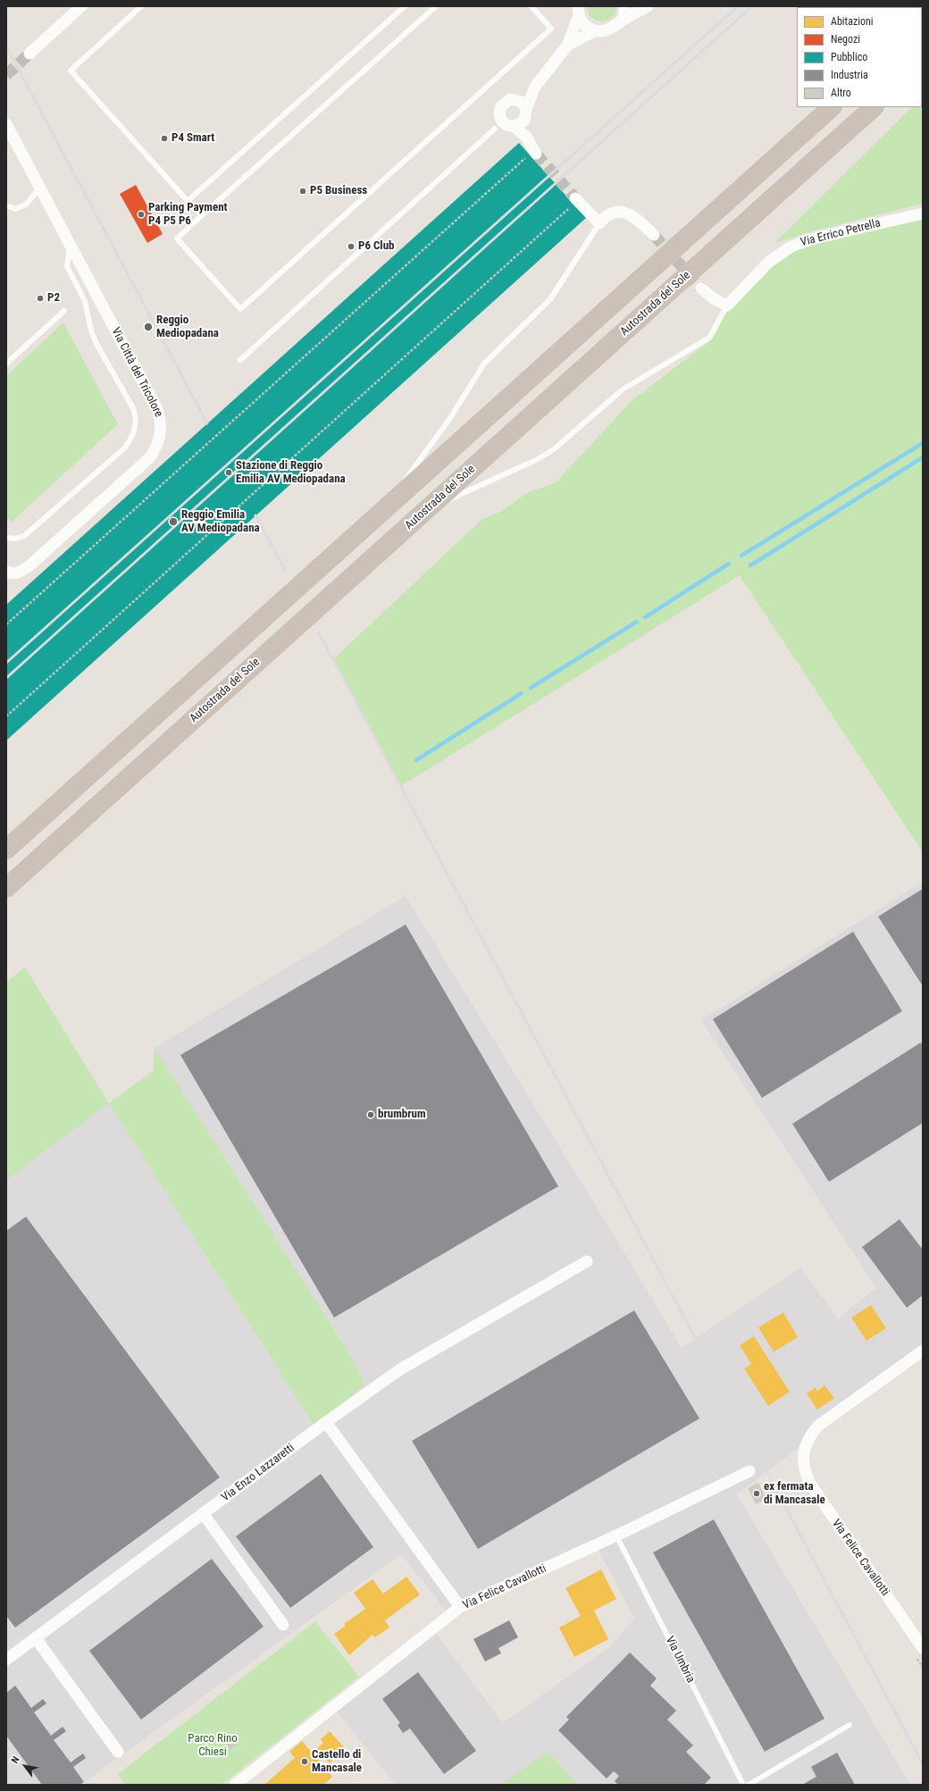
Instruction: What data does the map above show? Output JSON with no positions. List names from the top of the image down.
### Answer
{
  "streets": {
    "highway": ["Autostrada del Sole"],
    "street": [
      "Via Errico Petrella",
      "Via Città del Tricolore",
      "Via Enzo Lazzaretti",
      "Via Felice Cavallotti"
    ],
    "lane": ["Via Umbria"]
  },
  "crossings": [
    ["Via Felice Cavallotti", "Via Umbria"]
  ],
  "parks": ["Parco Rino Chiesi"],
  "places": [
    "P4 Smart",
    "P5 Business",
    "Parking Payment P4 P5 P6",
    "P6 Club",
    "P2",
    "Reggio Mediopadana",
    "Stazione di Reggio Emilia AV Mediopadana",
    "Reggio Emilia AV Mediopadana",
    "brumbrum",
    "ex fermata di Mancasale",
    "Castello di Mancasale"
  ],
  "legend": [
    "Abitazioni",
    "Negozi",
    "Pubblico",
    "Industria",
    "Altro"
  ],
  "north": "top left"
}
